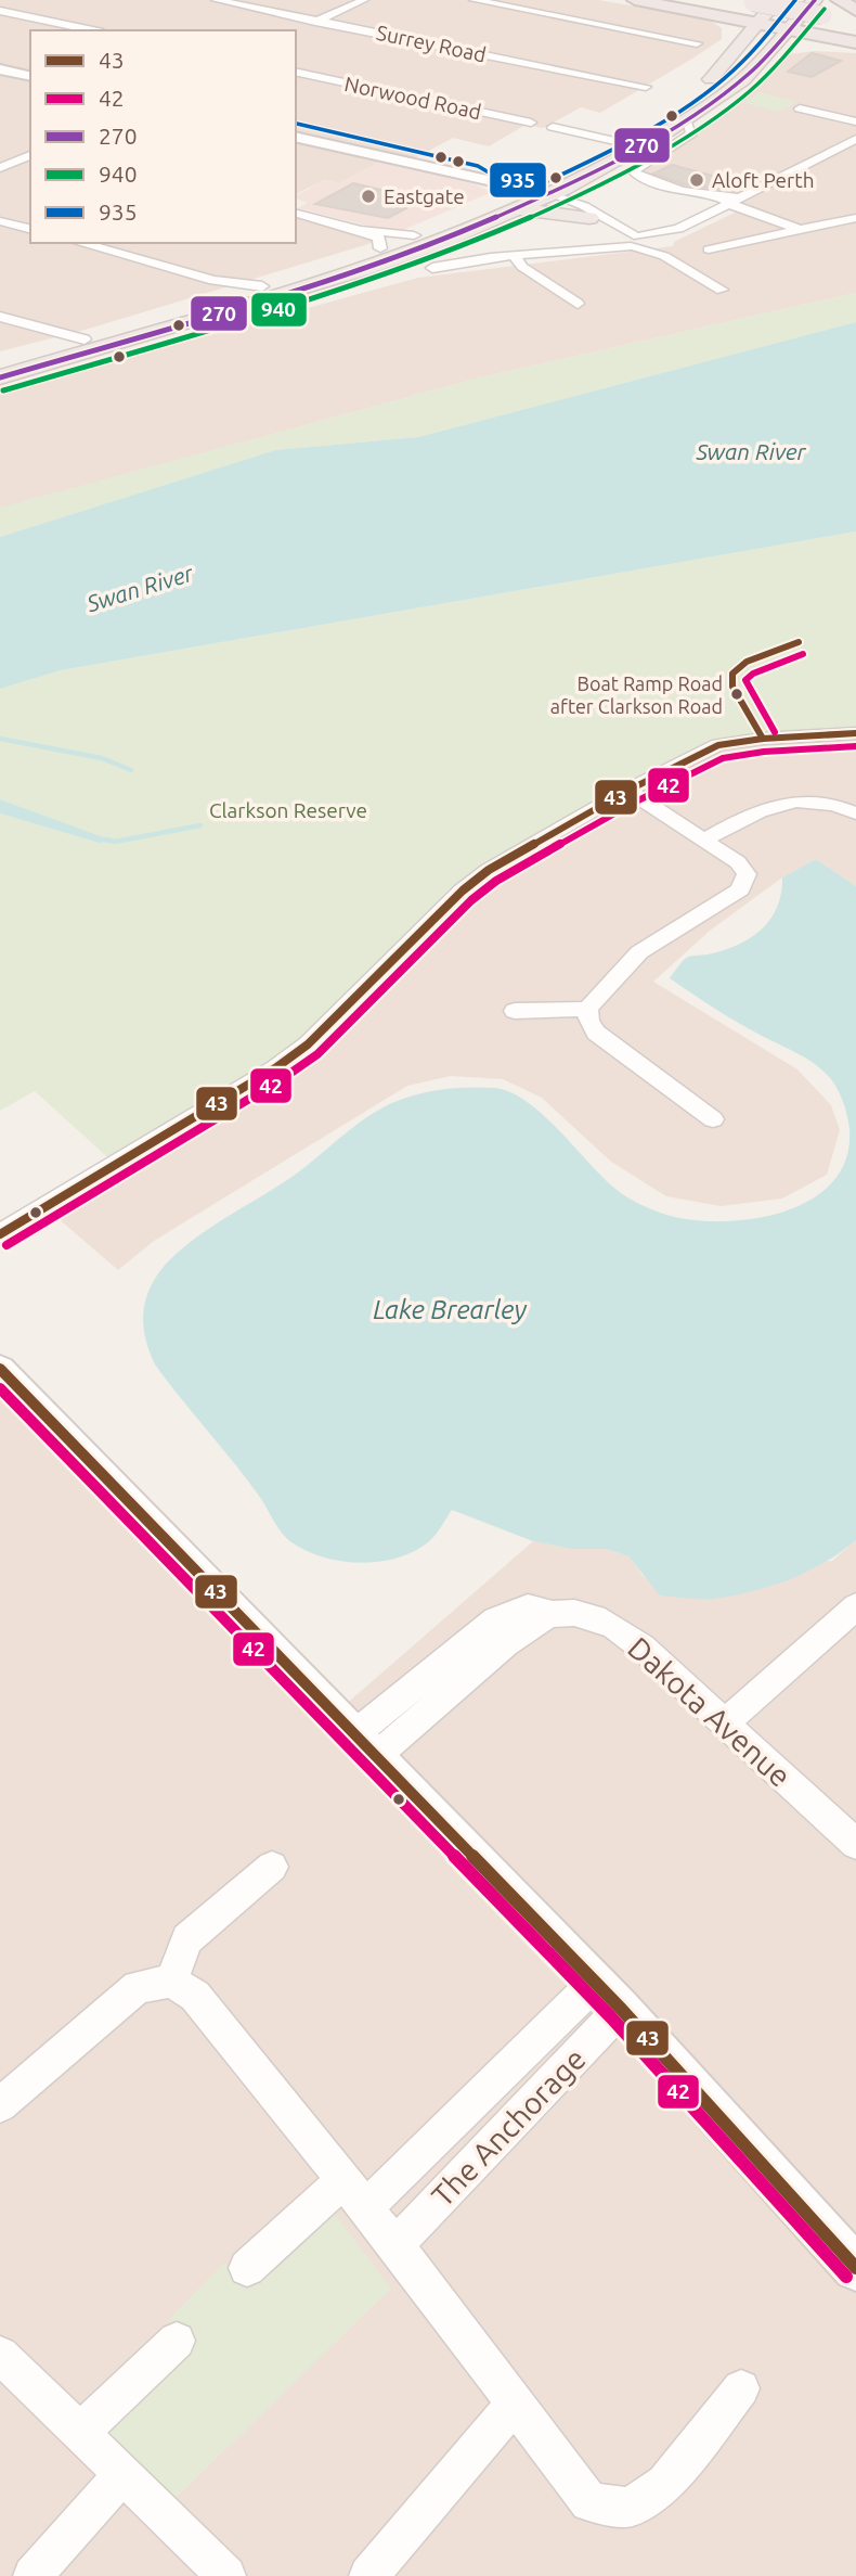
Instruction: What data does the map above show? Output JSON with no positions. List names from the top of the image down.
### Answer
{
  "streets": {
    "street": [
      "Surrey Road",
      "Norwood Road",
      "Dakota Avenue",
      "The Anchorage"
    ]
  },
  "water": ["Swan River", "Lake Brearley"],
  "parks": ["Clarkson Reserve"],
  "places": ["Aloft Perth", "Eastgate", "Boat Ramp Road after Clarkson Road"],
  "lines": [
    "transit line 270",
    "transit line 935",
    "transit line 940",
    "transit line 43",
    "transit line 42"
  ],
  "legend": [
    "43",
    "42",
    "270",
    "940",
    "935"
  ]
}
